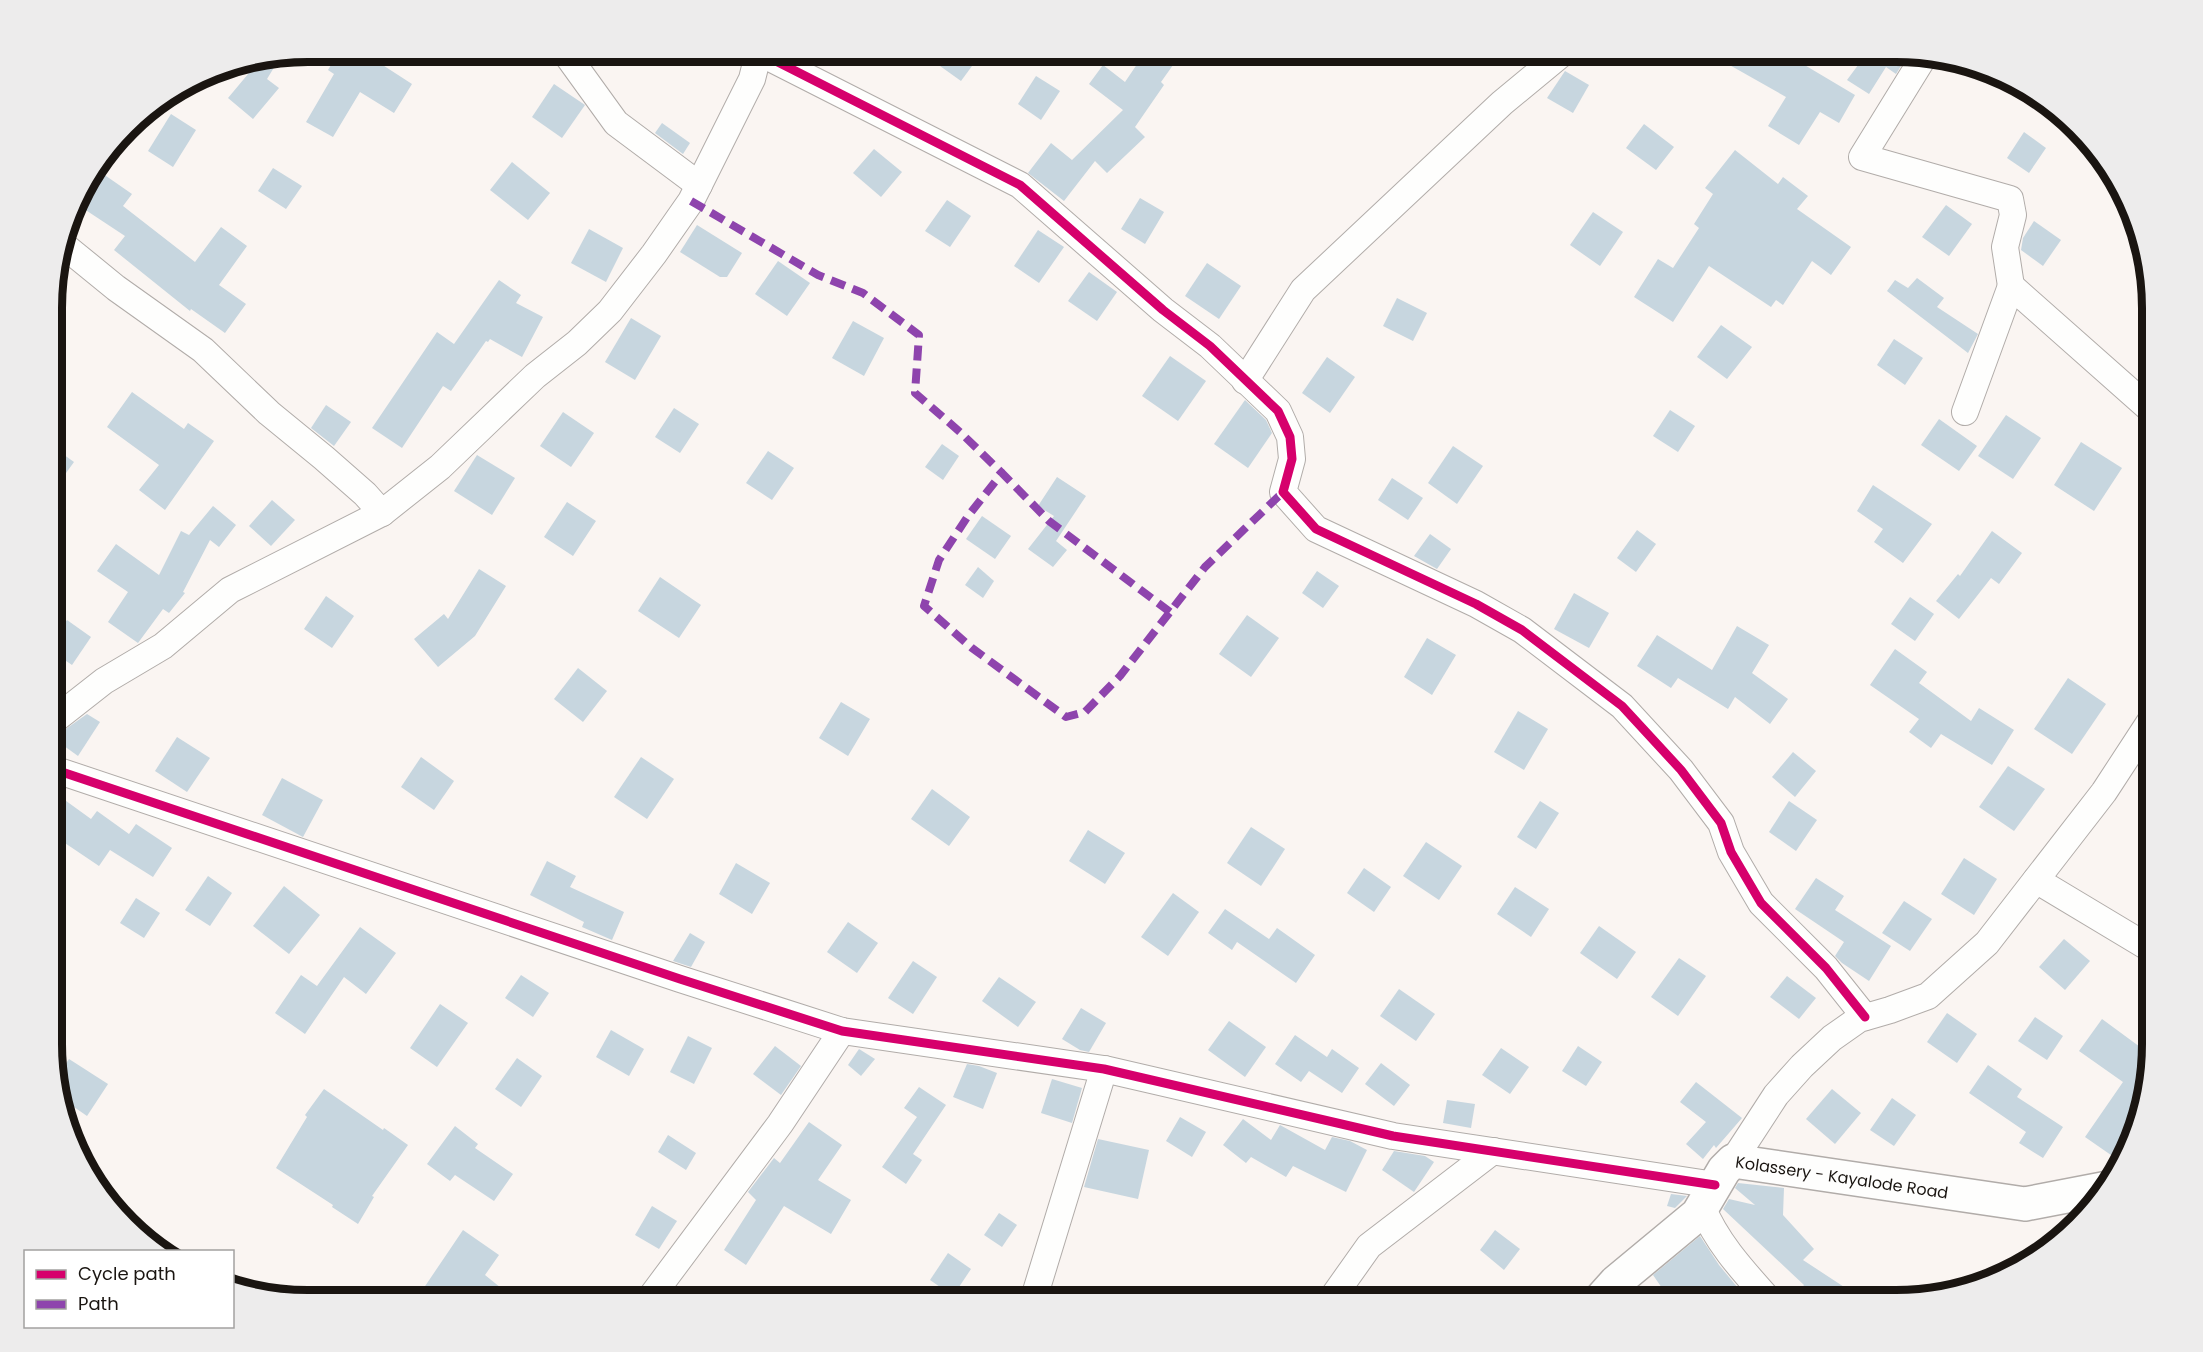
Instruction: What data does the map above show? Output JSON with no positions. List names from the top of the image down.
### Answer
{
  "streets": {
    "main road": ["Kolassery - Kayalode Road"]
  },
  "legend": ["Cycle path", "Path"]
}
